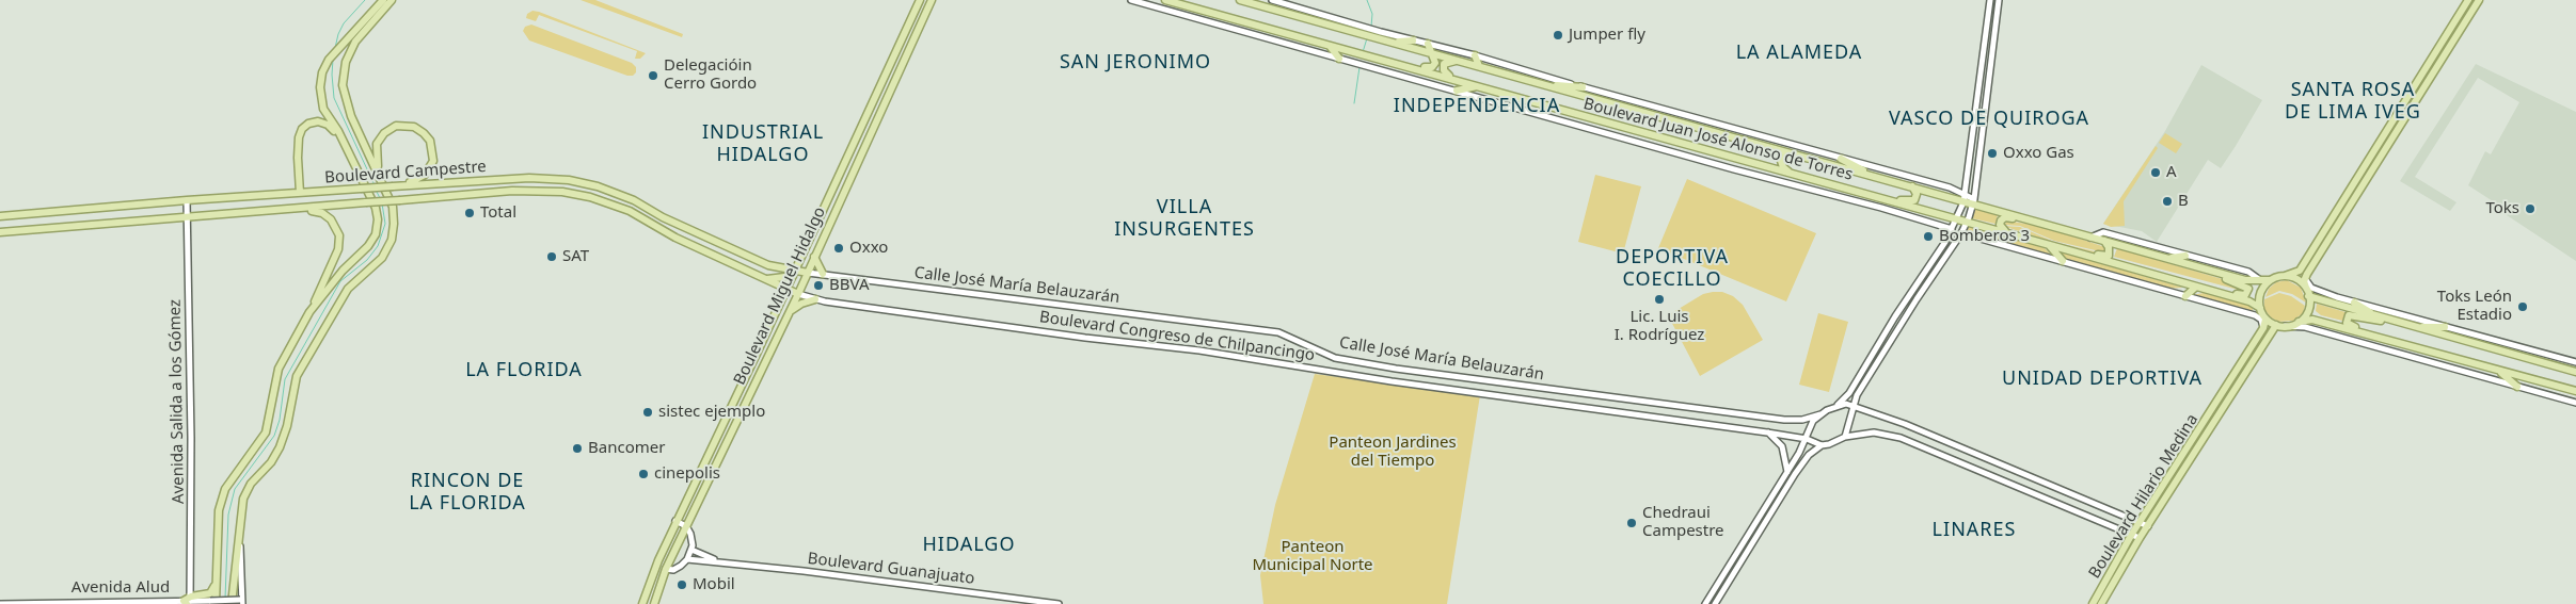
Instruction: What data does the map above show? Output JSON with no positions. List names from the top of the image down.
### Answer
{
  "streets": {
    "main road": [
      "Boulevard Juan José Alonso de Torres",
      "Boulevard Campestre",
      "Boulevard Miguel Hidalgo",
      "Boulevard Hilario Medina"
    ],
    "street": [
      "Calle José María Belauzarán",
      "Boulevard Congreso de Chilpancingo",
      "Avenida Salida a los Gómez",
      "Boulevard Guanajuato",
      "Avenida Alud"
    ]
  },
  "crossings": [
    ["Boulevard Juan José Alonso de Torres", "Boulevard Hilario Medina"],
    ["Boulevard Campestre", "Boulevard Miguel Hidalgo"],
    ["Boulevard Campestre", "Boulevard Congreso de Chilpancingo"],
    ["Boulevard Campestre", "Avenida Salida a los Gómez"],
    ["Calle José María Belauzarán", "Boulevard Miguel Hidalgo"],
    ["Boulevard Miguel Hidalgo", "Boulevard Congreso de Chilpancingo"],
    ["Boulevard Miguel Hidalgo", "Boulevard Guanajuato"],
    ["Avenida Salida a los Gómez", "Avenida Alud"]
  ],
  "districts": [
    "LA ALAMEDA",
    "SAN JERONIMO",
    "SANTA ROSA DE LIMA IVEG",
    "INDEPENDENCIA",
    "VASCO DE QUIROGA",
    "INDUSTRIAL HIDALGO",
    "VILLA INSURGENTES",
    "DEPORTIVA COECILLO",
    "LA FLORIDA",
    "UNIDAD DEPORTIVA",
    "RINCON DE LA FLORIDA",
    "LINARES",
    "HIDALGO"
  ],
  "parks": ["Panteon Jardines del Tiempo", "Panteon Municipal Norte"],
  "places": [
    "Jumper fly",
    "Delegacióin Cerro Gordo",
    "Oxxo Gas",
    "A",
    "B",
    "Toks",
    "Total",
    "Bomberos 3",
    "Oxxo",
    "SAT",
    "BBVA",
    "Lic. Luis I. Rodríguez",
    "Toks León Estadio",
    "sistec ejemplo",
    "Bancomer",
    "cinepolis",
    "Chedraui Campestre",
    "Mobil"
  ]
}
